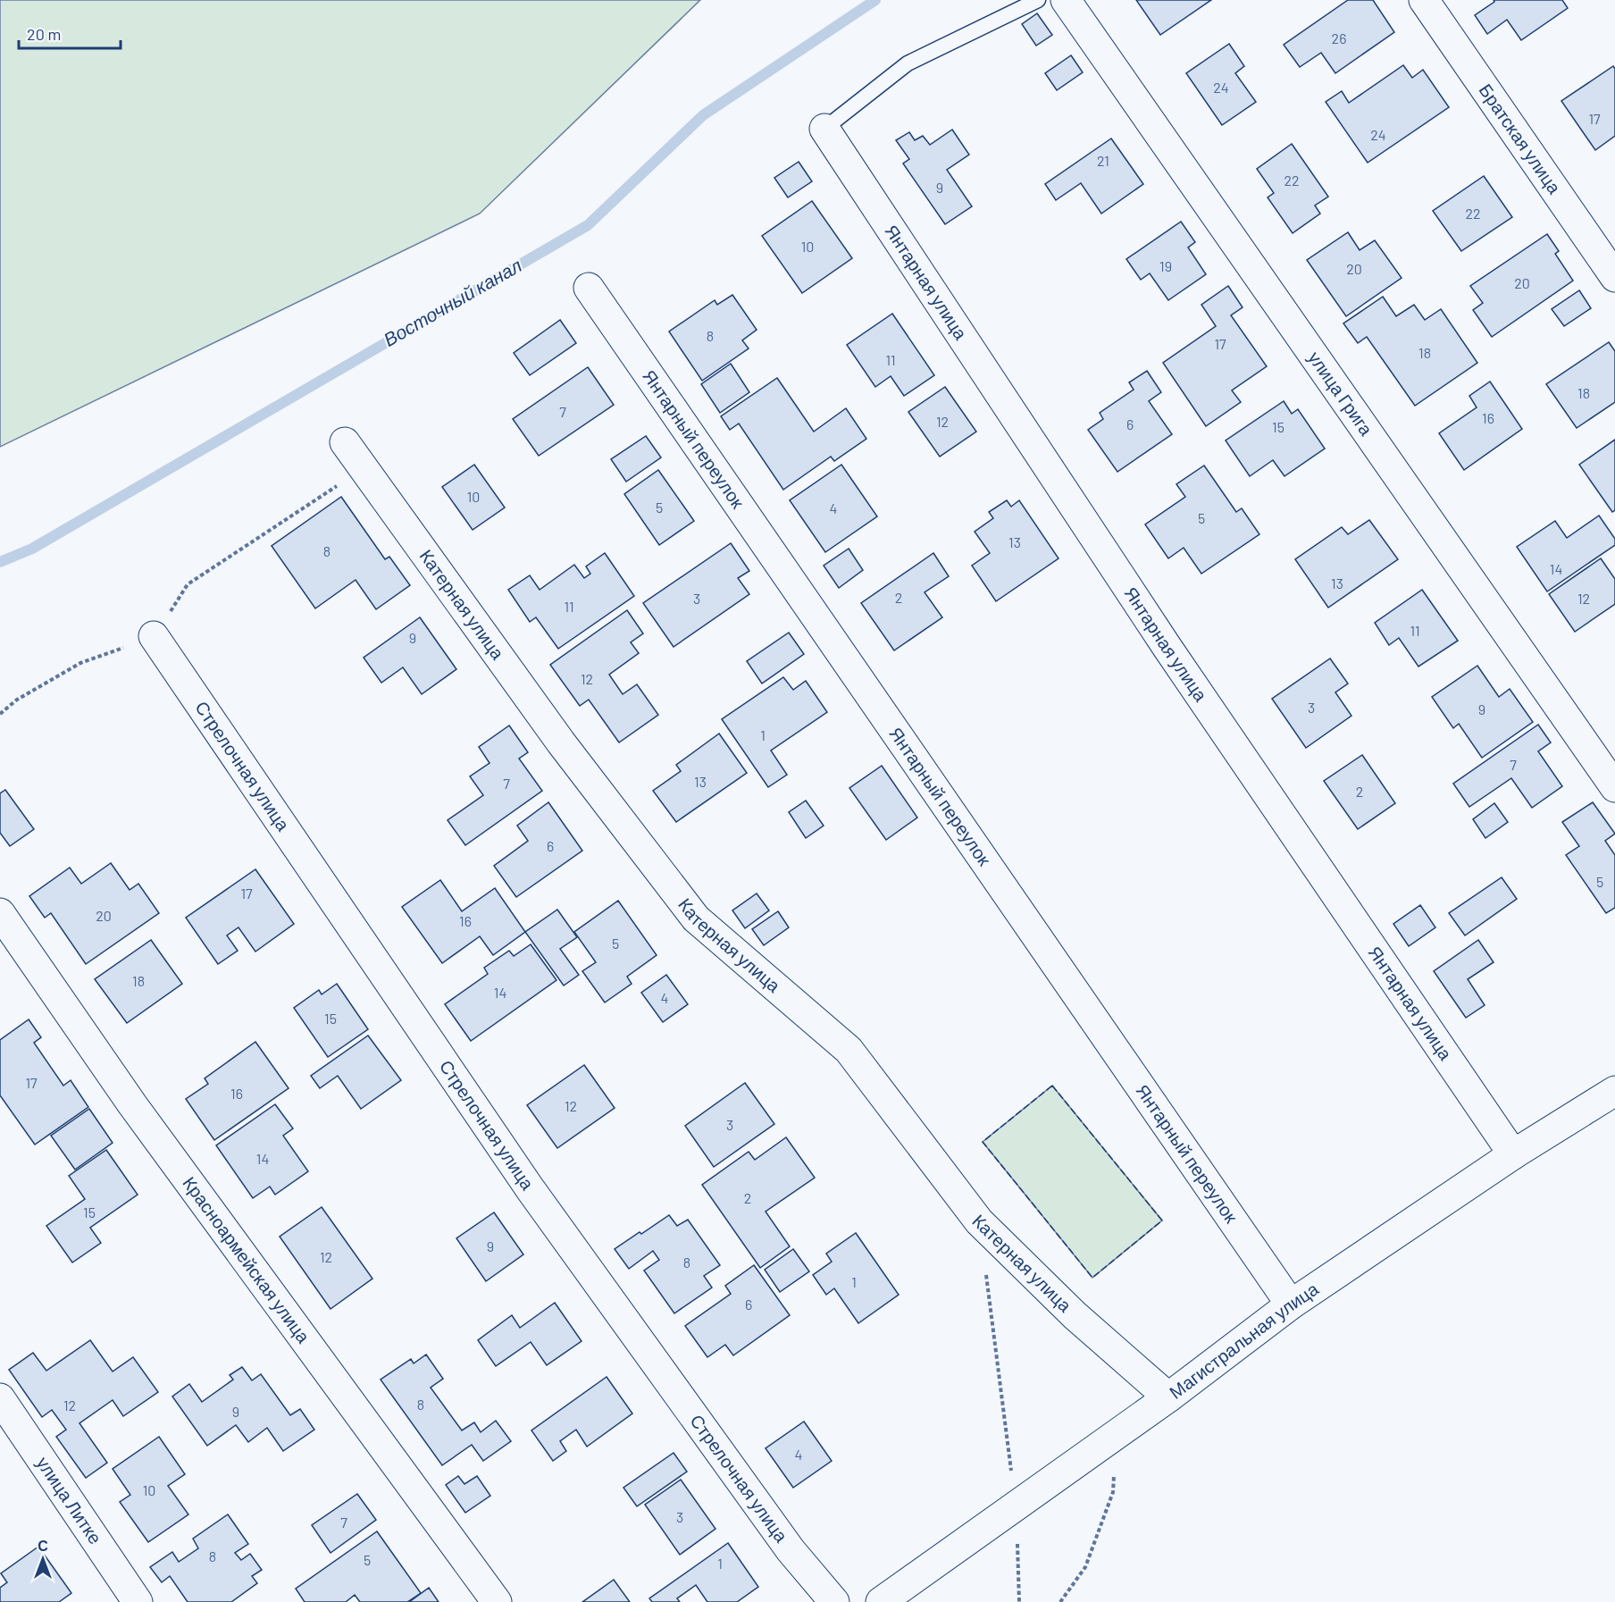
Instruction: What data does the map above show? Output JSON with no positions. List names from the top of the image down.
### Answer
{
  "streets": {
    "street": [
      "Братская улица",
      "Янтарная улица",
      "улица Грига",
      "Янтарный переулок",
      "Катерная улица",
      "Стрелочная улица",
      "Красноармейская улица",
      "Магистральная улица",
      "улица Литке"
    ]
  },
  "crossings": [
    ["Янтарная улица", "Магистральная улица"],
    ["Янтарный переулок", "Магистральная улица"],
    ["Катерная улица", "Магистральная улица"]
  ],
  "water": ["Восточный канал"],
  "house_numbers": [
    "26",
    "24",
    "17",
    "24",
    "21",
    "22",
    "9",
    "22",
    "10",
    "19",
    "20",
    "20",
    "8",
    "17",
    "18",
    "11",
    "18",
    "7",
    "16",
    "12",
    "6",
    "15",
    "10",
    "5",
    "4",
    "5",
    "13",
    "8",
    "14",
    "13",
    "2",
    "3",
    "12",
    "11",
    "11",
    "9",
    "12",
    "3",
    "9",
    "1",
    "7",
    "13",
    "7",
    "2",
    "6",
    "5",
    "17",
    "20",
    "16",
    "5",
    "18",
    "14",
    "4",
    "15",
    "17",
    "16",
    "12",
    "3",
    "14",
    "2",
    "15",
    "9",
    "12",
    "8",
    "1",
    "6",
    "8",
    "12",
    "9",
    "4",
    "10",
    "3",
    "7",
    "8",
    "5",
    "1"
  ],
  "scale_bar": "20 m",
  "north": "top"
}
